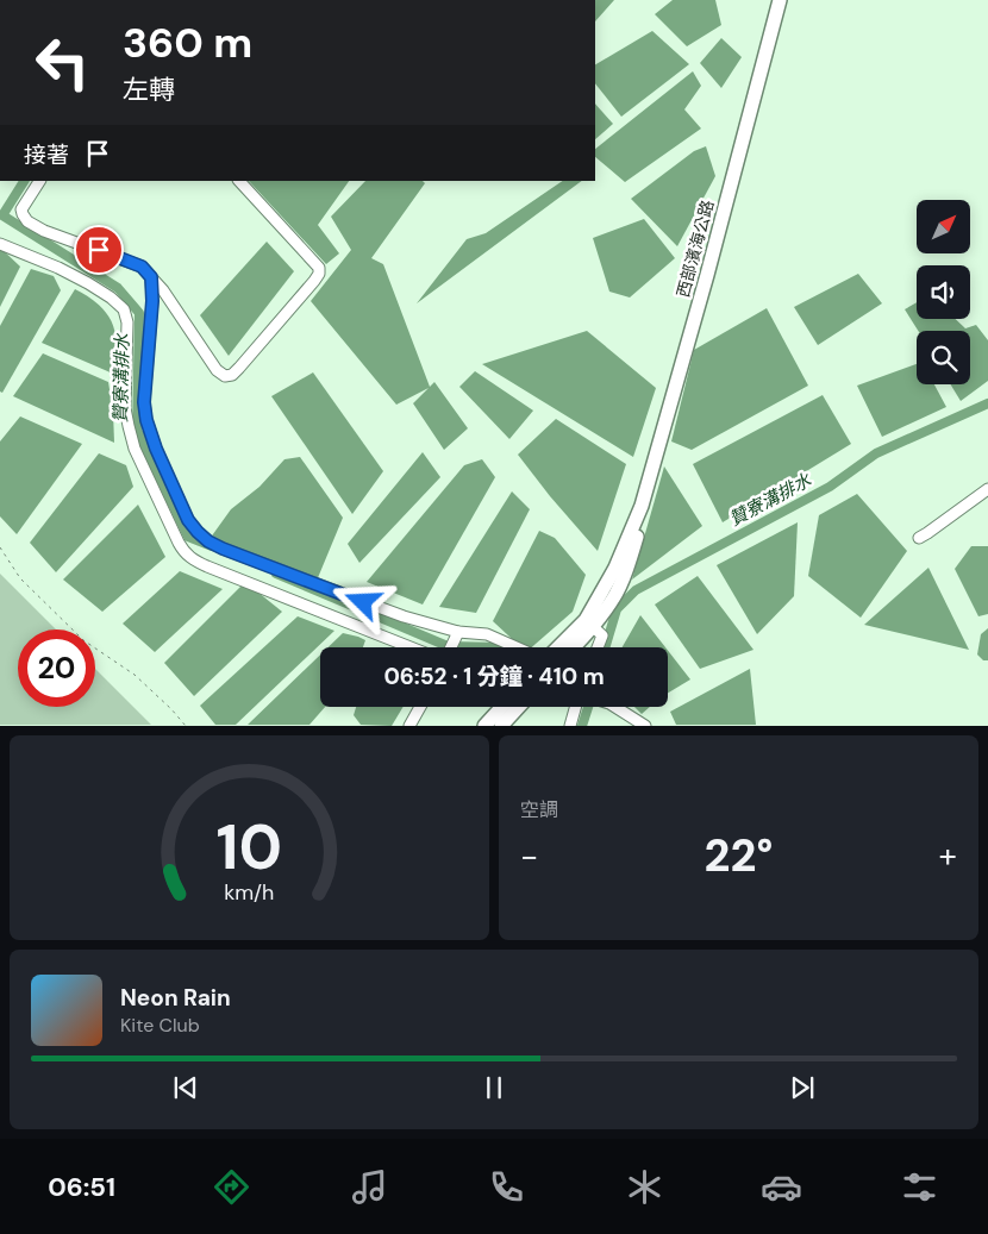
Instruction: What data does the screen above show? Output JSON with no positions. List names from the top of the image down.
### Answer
{
  "streets": {
    "main road": ["西部濱海公路"]
  },
  "water": ["贊寮溝排水"],
  "north": "top right",
  "page": {
    "turn": ["360 m", "左轉"],
    "then": "接著",
    "limit": "20",
    "trip": "06:52 · 1 分鐘 · 410 m",
    "tile": "空調",
    "heat": ["−", "22°", "+"],
    "song": ["Neon Rain", "Kite Club"],
    "tabs": "06:51",
    "gauge": ["10", "km/h"]
  }
}
